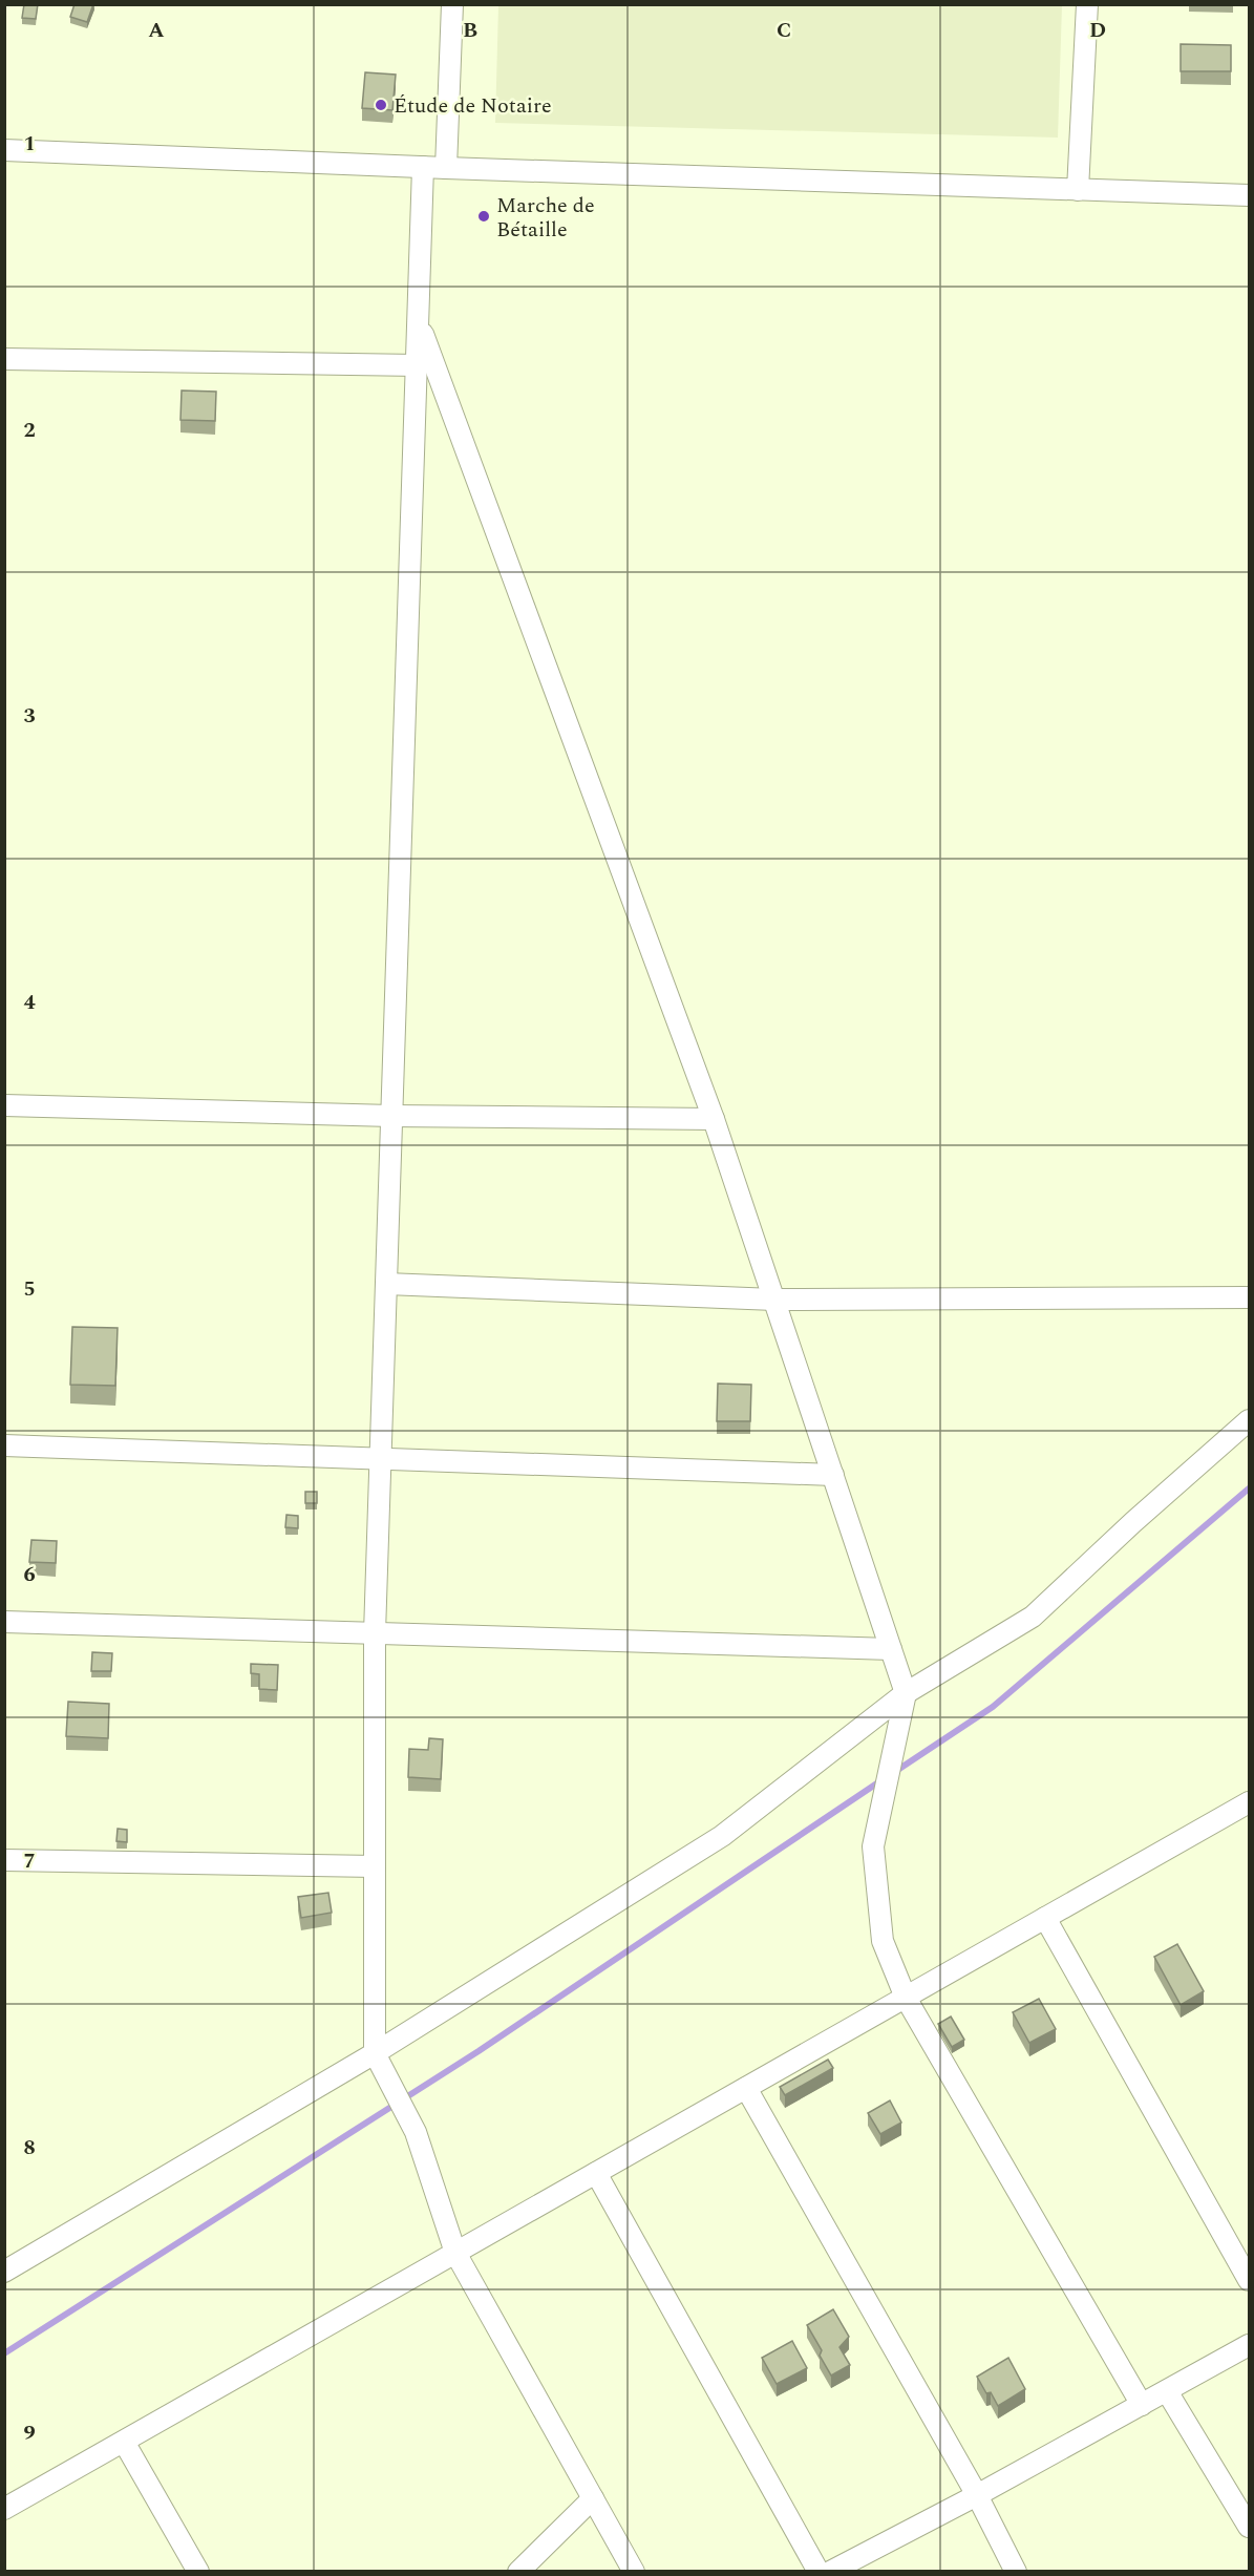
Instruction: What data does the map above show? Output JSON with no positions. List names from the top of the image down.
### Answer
{
  "places": ["Étude de Notaire", "Marche de Bétaille"],
  "grid": {
    "columns": [
      "A",
      "B",
      "C",
      "D"
    ],
    "rows": [
      "1",
      "2",
      "3",
      "4",
      "5",
      "6",
      "7",
      "8",
      "9"
    ]
  }
}
